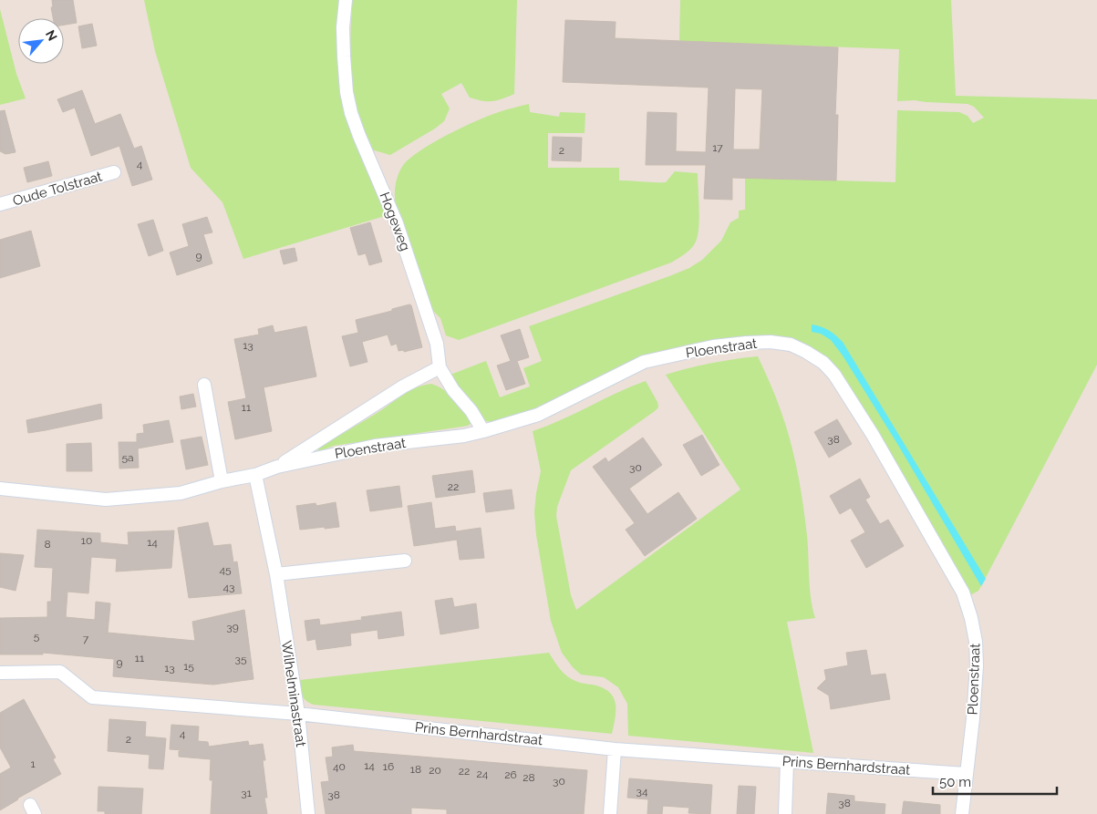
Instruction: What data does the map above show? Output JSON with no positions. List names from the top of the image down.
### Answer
{
  "streets": {
    "street": [
      "Oude Tolstraat",
      "Hogeweg",
      "Ploenstraat",
      "Wilhelminastraat",
      "Prins Bernhardstraat"
    ]
  },
  "crossings": [
    ["Hogeweg", "Ploenstraat"],
    ["Ploenstraat", "Wilhelminastraat"],
    ["Ploenstraat", "Prins Bernhardstraat"],
    ["Wilhelminastraat", "Prins Bernhardstraat"]
  ],
  "house_numbers": [
    "17",
    "2",
    "4",
    "9",
    "13",
    "11",
    "38",
    "5a",
    "30",
    "22",
    "10",
    "14",
    "8",
    "45",
    "43",
    "39",
    "5",
    "7",
    "11",
    "35",
    "9",
    "15",
    "13",
    "4",
    "2",
    "1",
    "14",
    "40",
    "16",
    "18",
    "20",
    "22",
    "24",
    "26",
    "28",
    "30",
    "34",
    "31",
    "38",
    "38"
  ],
  "scale_bar": "50 m",
  "north": "top right"
}
